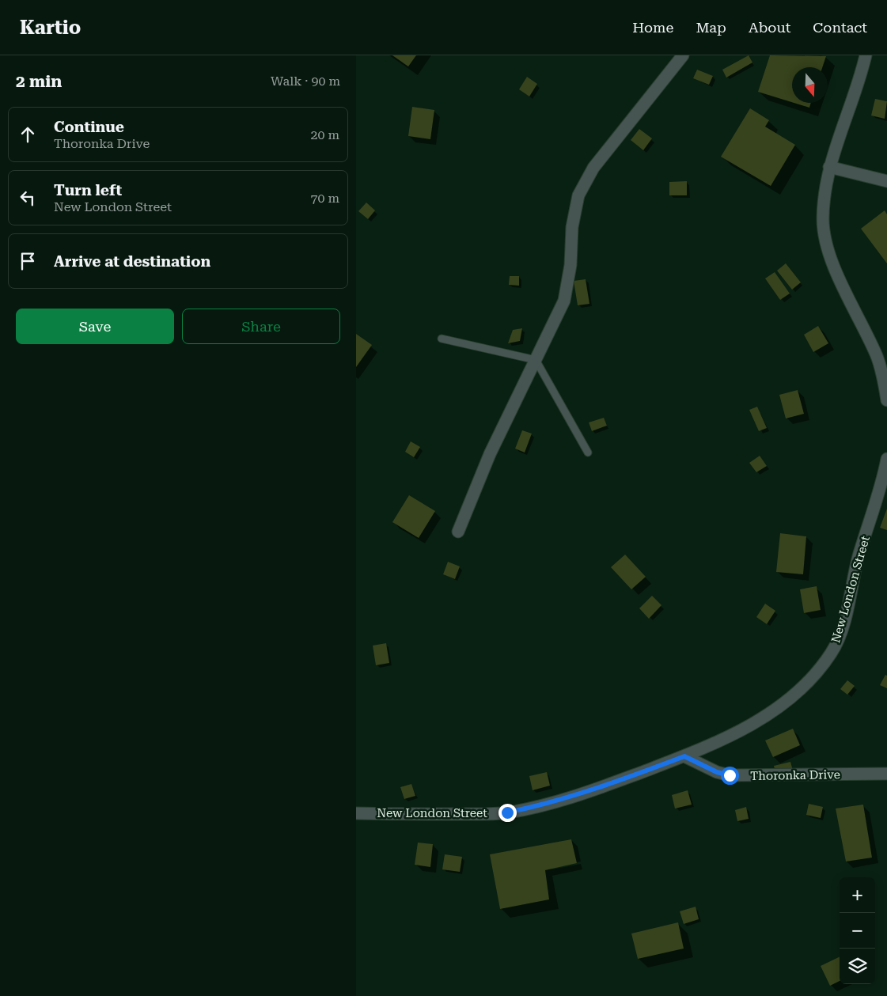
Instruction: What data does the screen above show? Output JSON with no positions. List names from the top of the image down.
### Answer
{
  "streets": {
    "street": ["New London Street", "Thoronka Drive"]
  },
  "crossings": [
    ["New London Street", "Thoronka Drive"]
  ],
  "north": "bottom",
  "page": {
    "header": "Kartio",
    "nav": [
      "Home",
      "Map",
      "About",
      "Contact"
    ],
    "heading": ["2 min", "Walk · 90 m"],
    "list": [
      ["Continue", "Thoronka Drive", "20 m"],
      ["Turn left", "New London Street", "70 m"],
      "Arrive at destination"
    ],
    "buttons": ["Save", "Share"],
    "map_buttons": ["+", "−"]
  }
}
